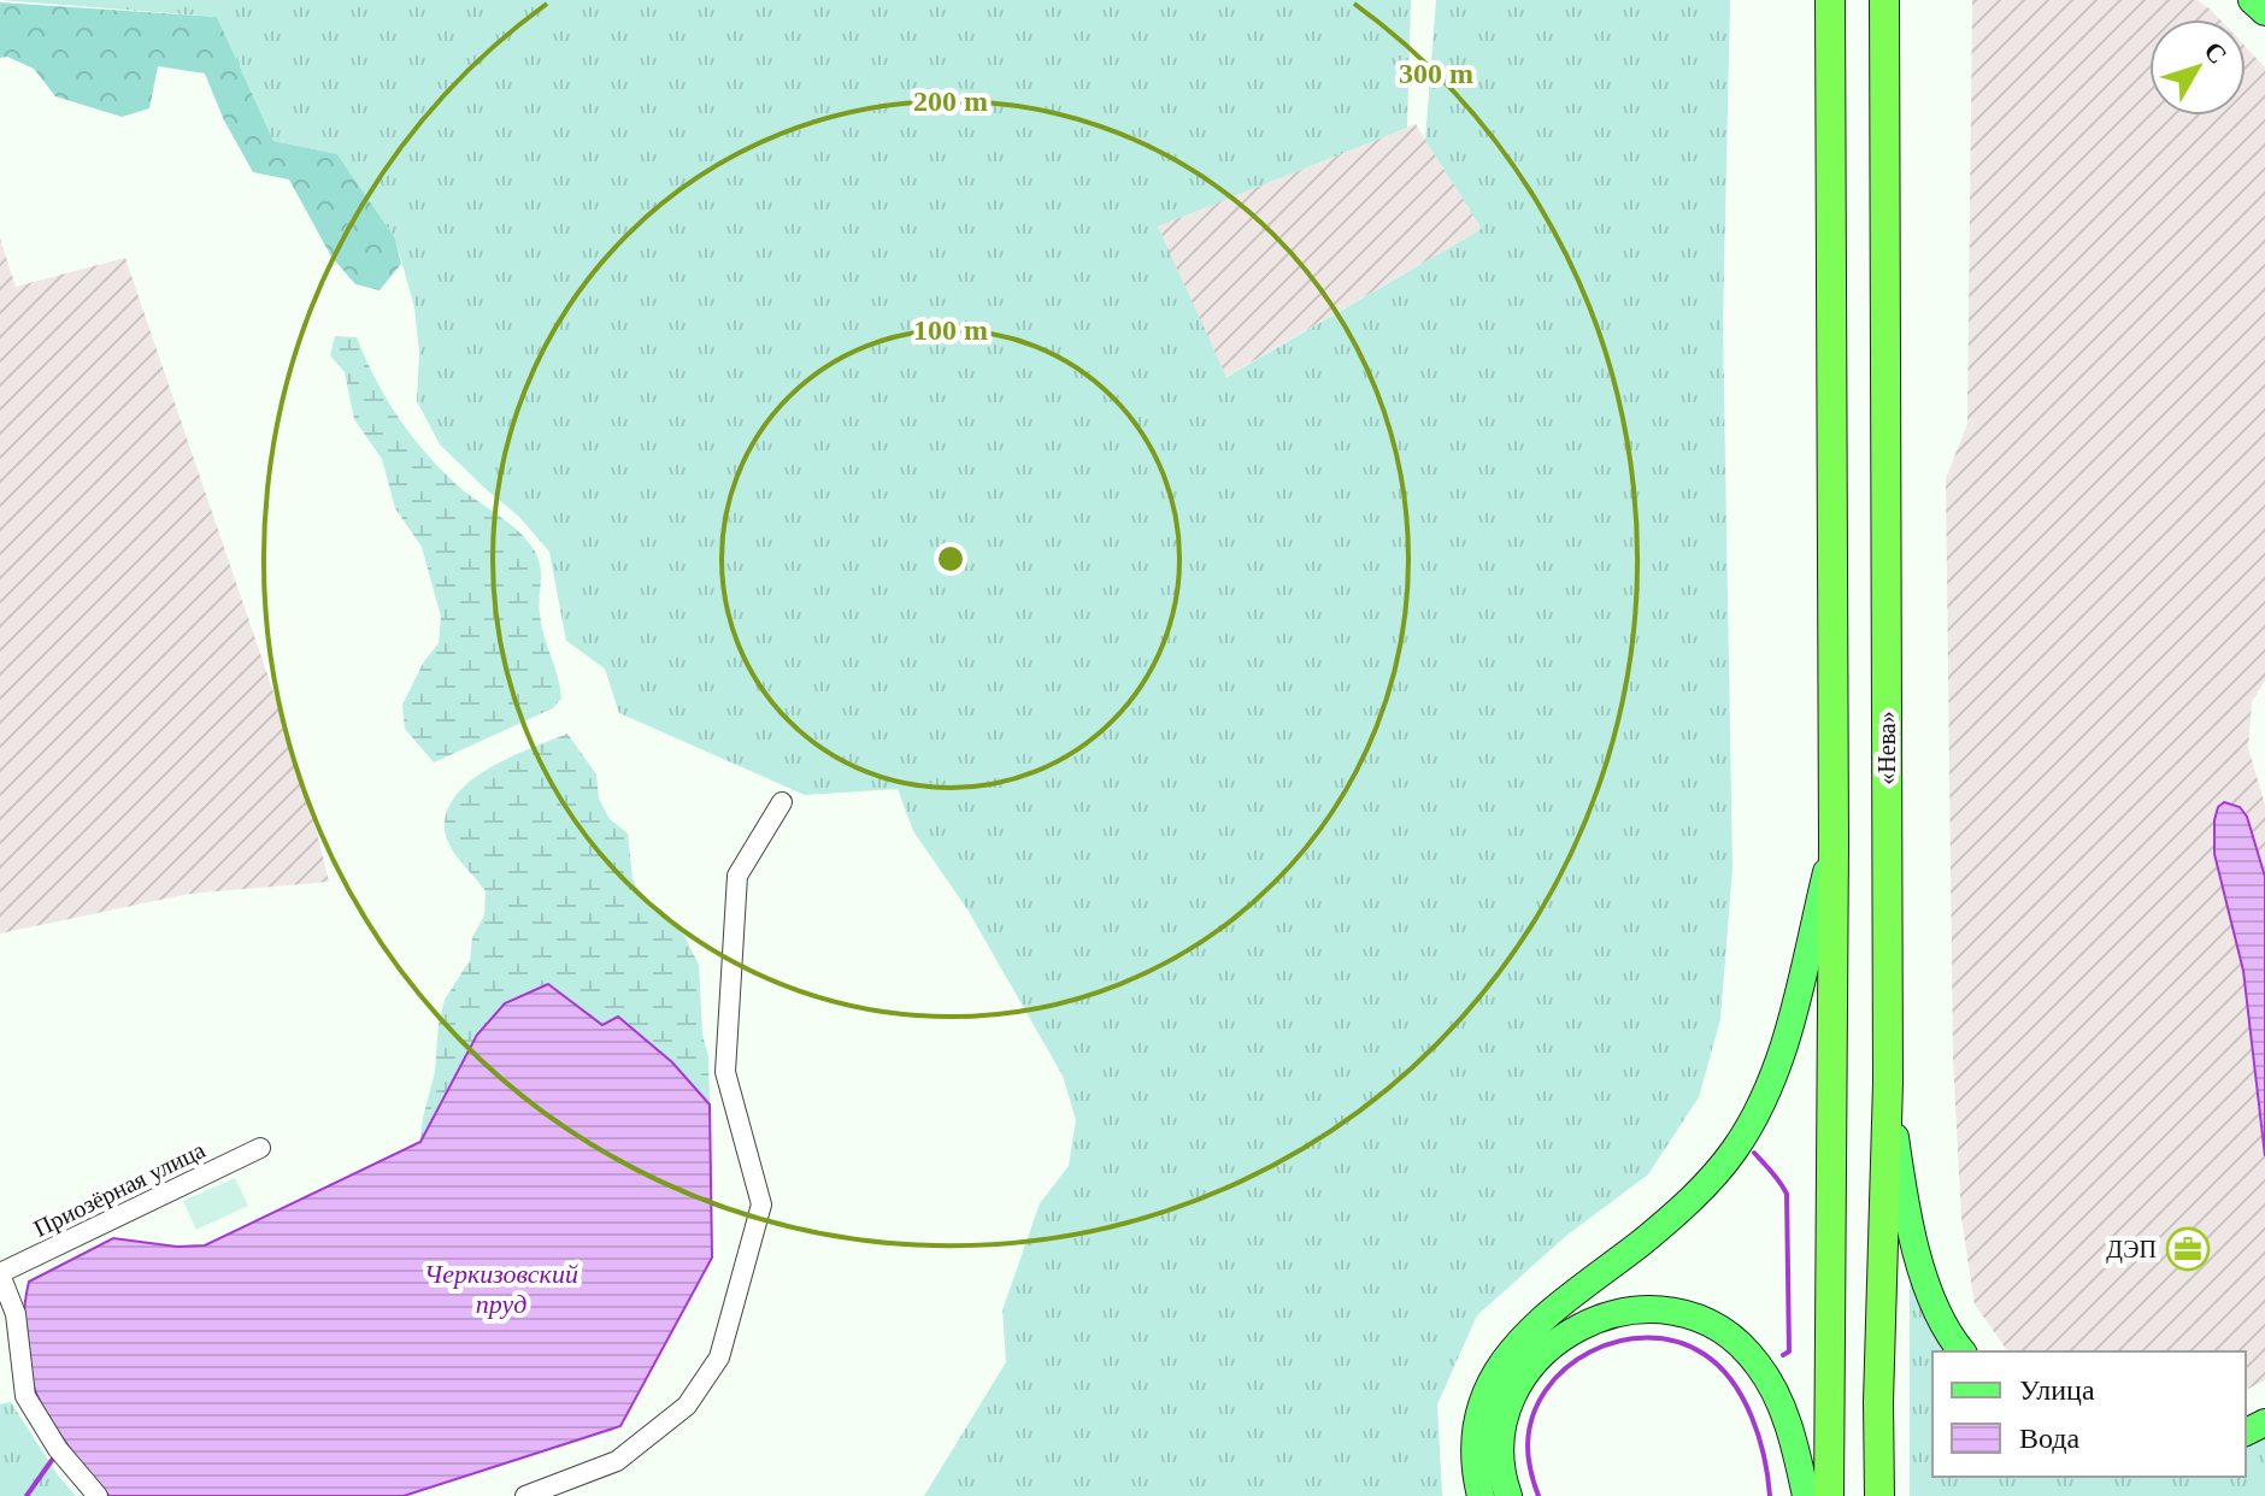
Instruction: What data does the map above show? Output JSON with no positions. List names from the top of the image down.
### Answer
{
  "streets": {
    "highway": ["«Нева»"],
    "street": ["Приозёрная улица"]
  },
  "water": ["Черкизовский пруд"],
  "places": {
    "office": ["ДЭП"]
  },
  "legend": ["Улица", "Вода"],
  "north": "top right",
  "rings": ["300 m", "200 m", "100 m"]
}
